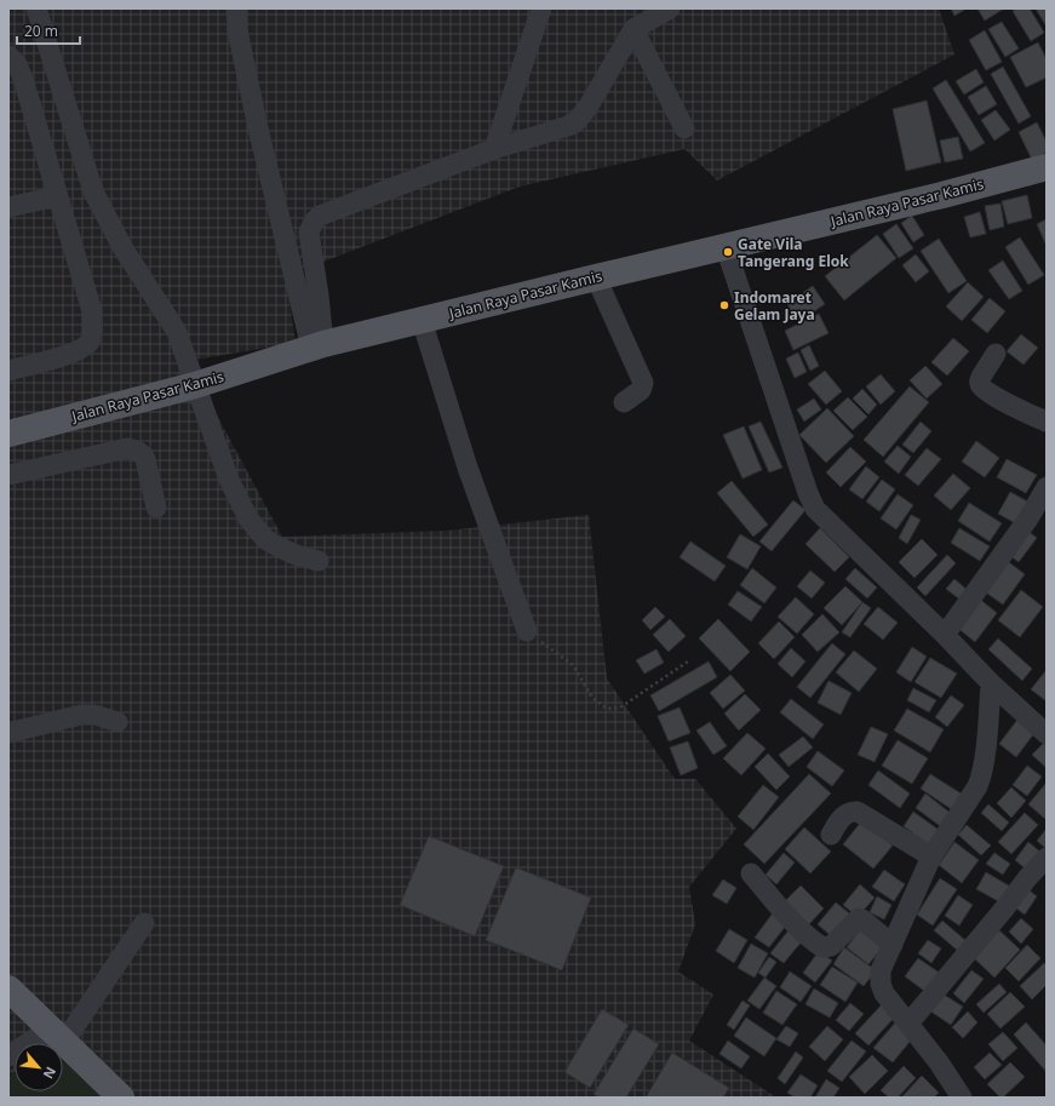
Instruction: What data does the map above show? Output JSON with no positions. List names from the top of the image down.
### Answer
{
  "streets": {
    "main road": ["Jalan Raya Pasar Kamis"]
  },
  "places": ["Gate Vila Tangerang Elok", "Indomaret Gelam Jaya"],
  "scale_bar": "20 m",
  "north": "bottom right"
}
